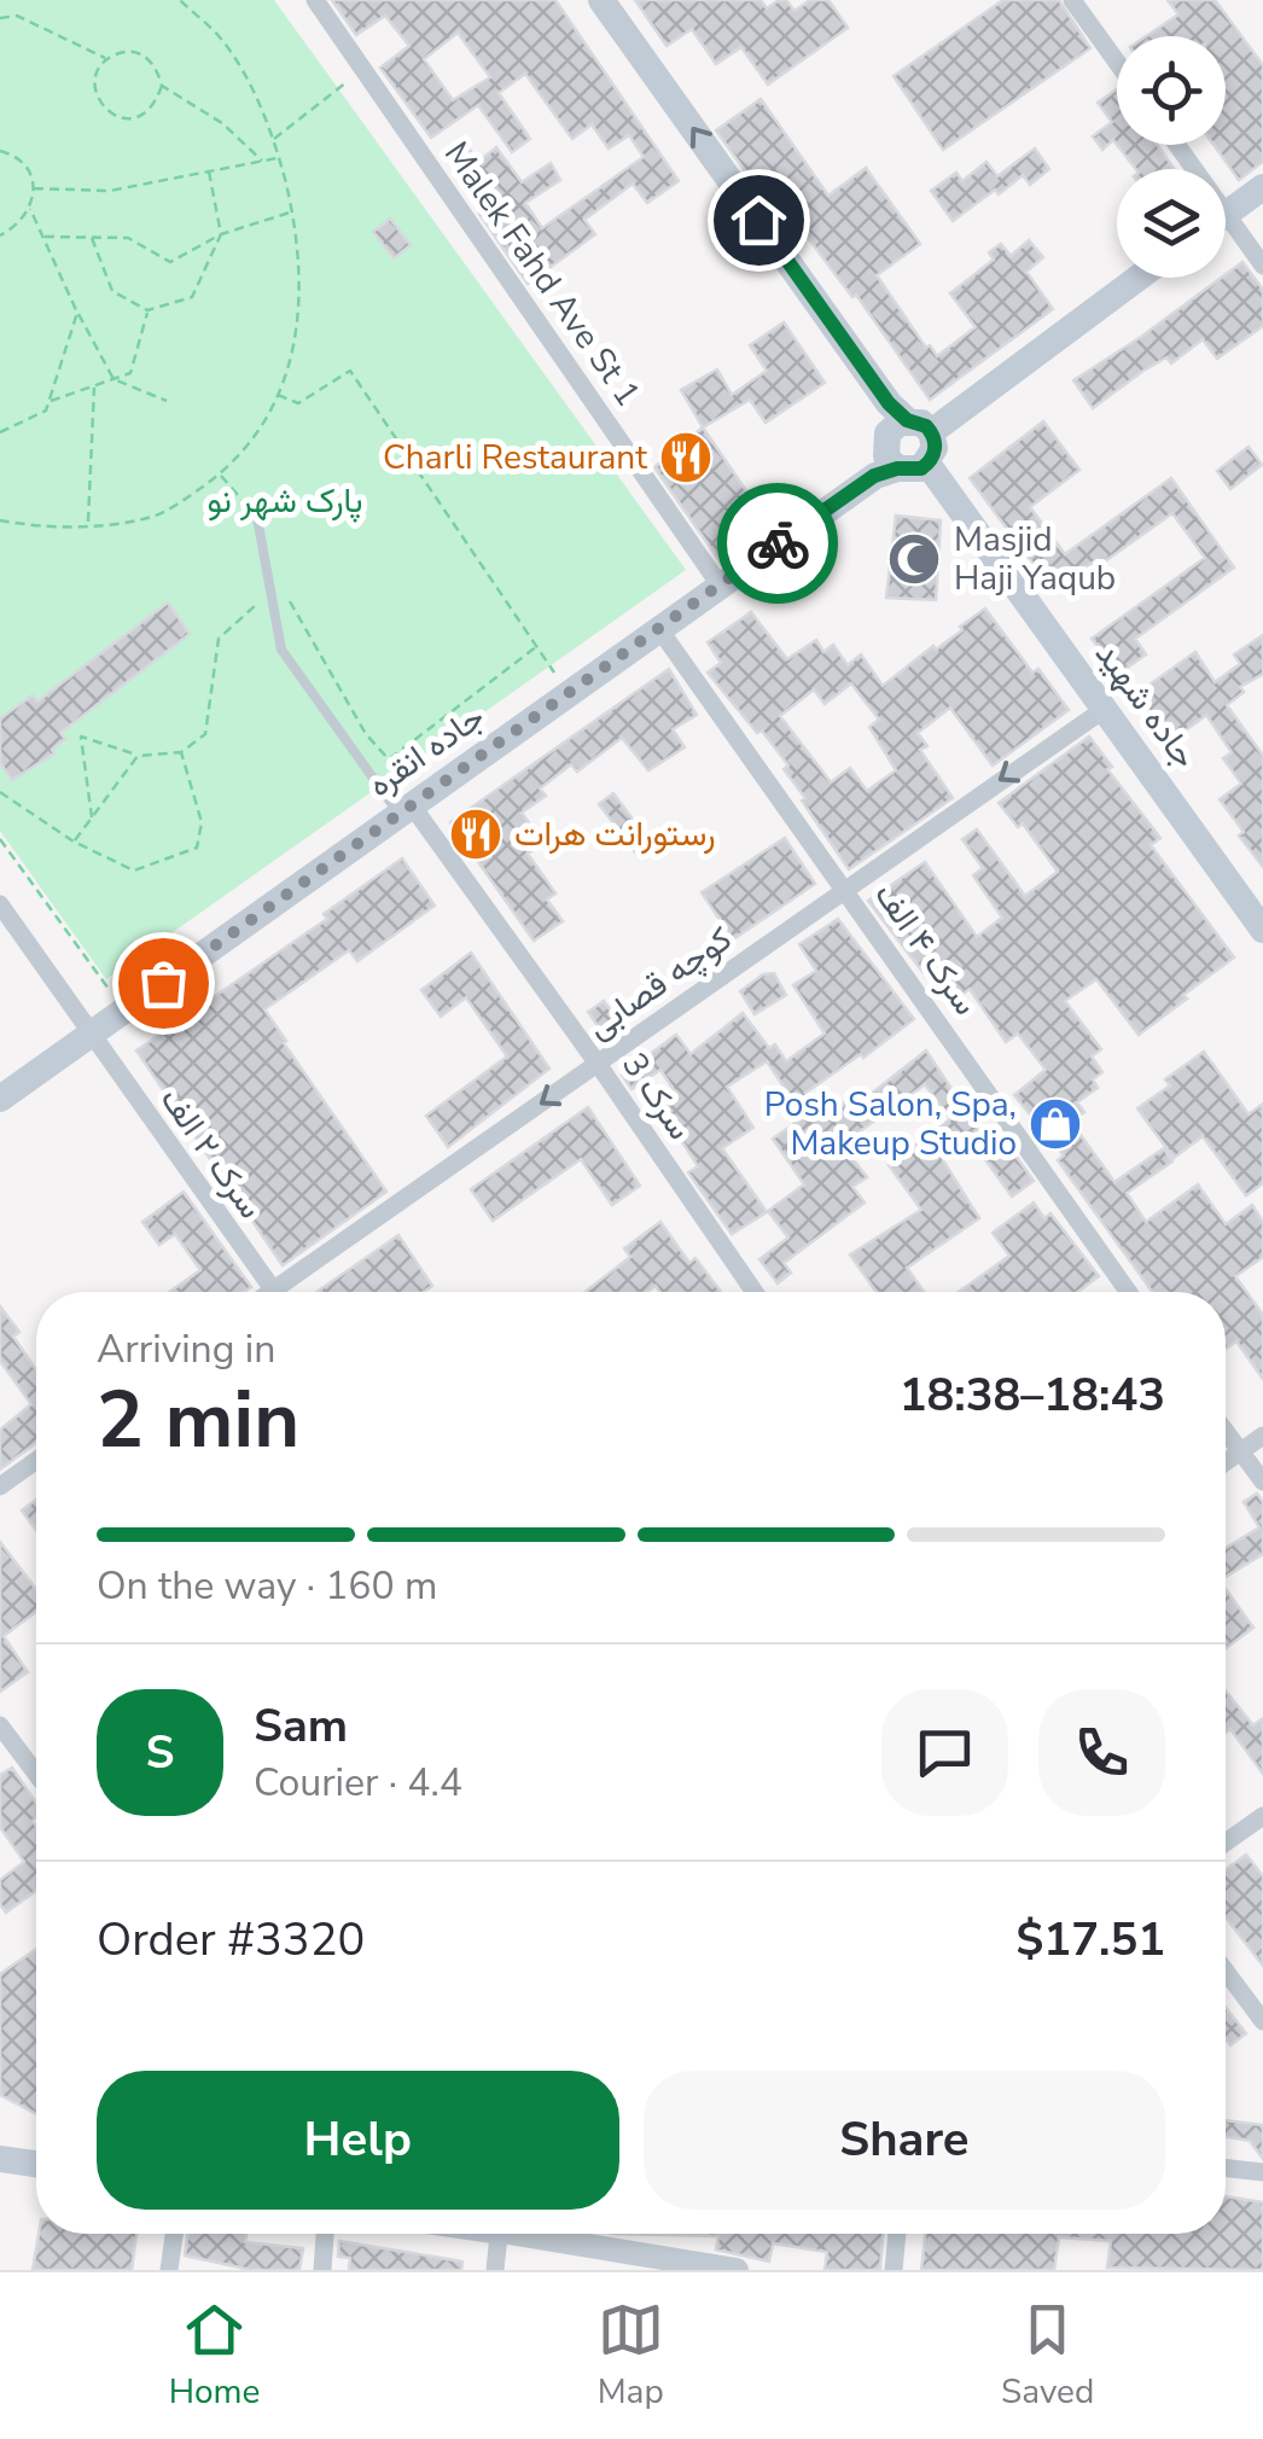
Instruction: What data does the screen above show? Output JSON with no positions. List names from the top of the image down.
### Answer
{
  "streets": {
    "main road": ["جاده شهید", "جاده انقره"],
    "street": [
      "Malek Fahd Ave St 1",
      "سرک ۴ الف",
      "کوچه قصابی",
      "سرک 3",
      "سرک ۲ الف"
    ]
  },
  "crossings": [
    ["Malek Fahd Ave St 1", "جاده انقره"],
    ["جاده شهید", "جاده انقره"],
    ["جاده شهید", "کوچه قصابی"],
    ["جاده انقره", "سرک ۴ الف"],
    ["جاده انقره", "سرک 3"],
    ["جاده انقره", "سرک ۲ الف"],
    ["سرک ۴ الف", "کوچه قصابی"],
    ["کوچه قصابی", "سرک 3"]
  ],
  "one_way": ["کوچه قصابی"],
  "parks": ["پارک شهر نو"],
  "places": {
    "restaurant": ["Charli Restaurant", "رستورانت هرات"],
    "mosque": ["Masjid Haji Yaqub"],
    "shop": ["Posh Salon, Spa, Makeup Studio"]
  },
  "page": {
    "heading": ["2 min", "Arriving in", "18:38–18:43"],
    "panel": [
      "Sam",
      "Courier · 4.4",
      "Order #3320",
      "$17.51"
    ],
    "bar": "On the way · 160 m",
    "round": "S",
    "buttons": ["Help", "Share"],
    "tabs": ["Home", "Map", "Saved"]
  }
}
